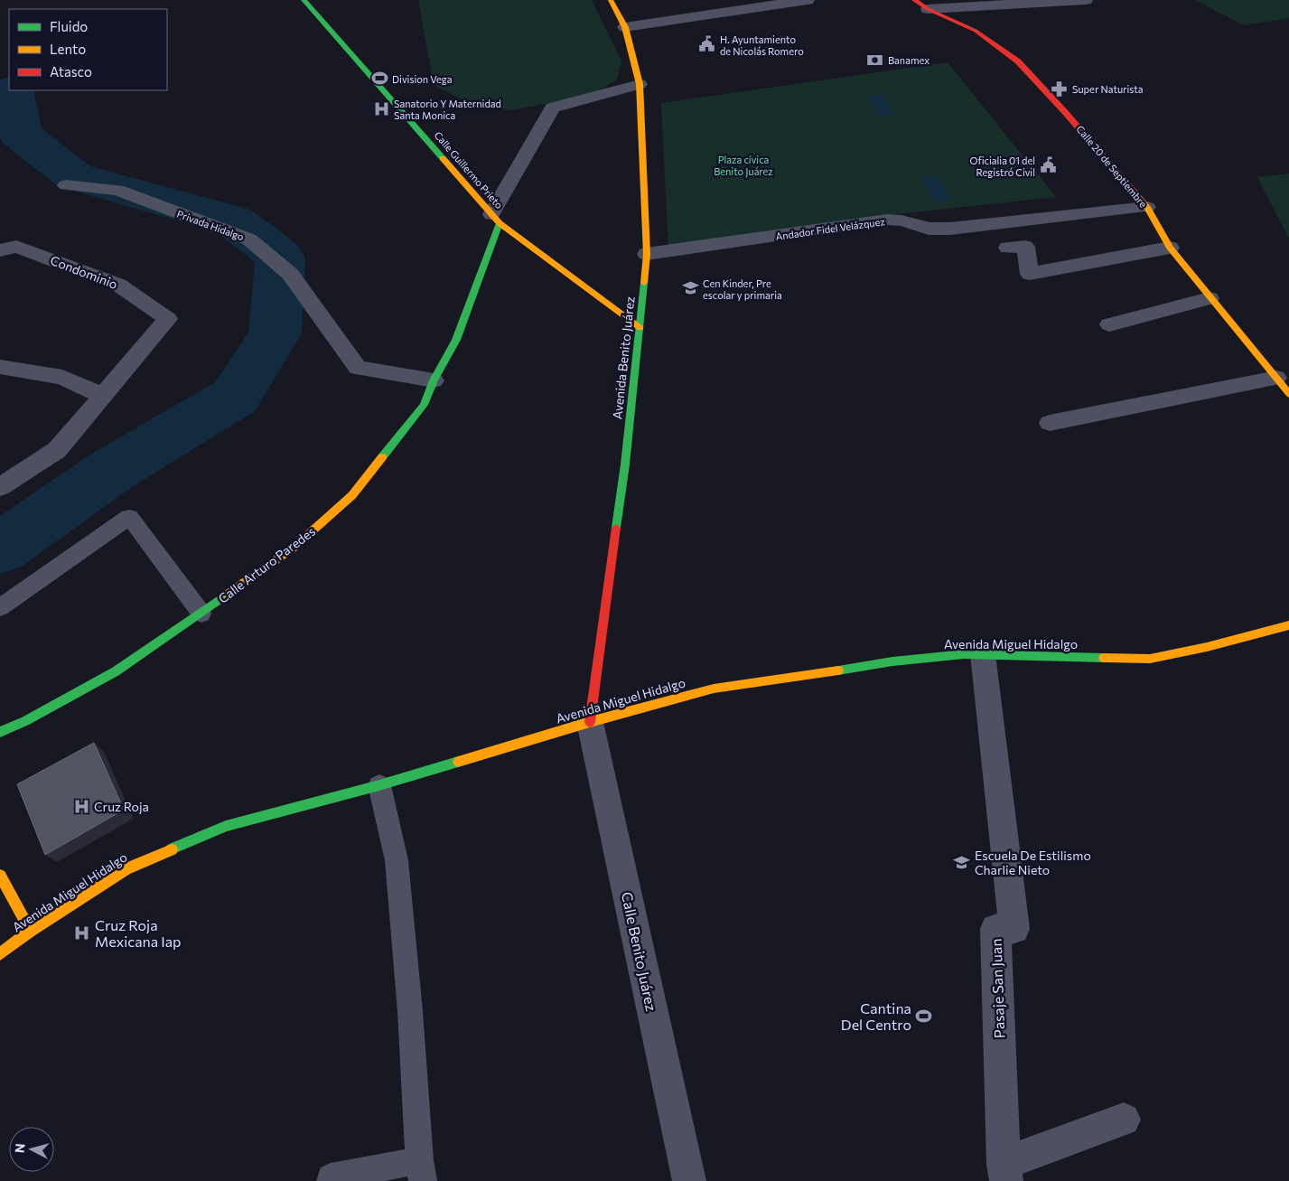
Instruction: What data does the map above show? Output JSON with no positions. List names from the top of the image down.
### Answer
{
  "streets": {
    "main road": [
      "Calle 20 de Septiembre",
      "Calle Guillermo Prieto",
      "Avenida Benito Juárez",
      "Calle Arturo Paredes",
      "Avenida Miguel Hidalgo"
    ],
    "street": [
      "Privada Hidalgo",
      "Andador Fidel Velázquez",
      "Condominio",
      "Calle Benito Juárez",
      "Pasaje San Juan"
    ]
  },
  "crossings": [
    ["Calle 20 de Septiembre", "Andador Fidel Velázquez"],
    ["Calle Guillermo Prieto", "Avenida Benito Juárez"],
    ["Calle Guillermo Prieto", "Calle Arturo Paredes"],
    ["Privada Hidalgo", "Calle Arturo Paredes"],
    ["Andador Fidel Velázquez", "Avenida Benito Juárez"],
    ["Avenida Benito Juárez", "Calle Arturo Paredes"],
    ["Avenida Benito Juárez", "Avenida Miguel Hidalgo"],
    ["Avenida Benito Juárez", "Calle Benito Juárez"],
    ["Avenida Miguel Hidalgo", "Calle Benito Juárez"],
    ["Avenida Miguel Hidalgo", "Pasaje San Juan"]
  ],
  "parks": ["Plaza cívica Benito Juárez"],
  "places": {
    "public building": ["H. Ayuntamiento de Nicolás Romero", "Oficialia 01 del Registró Civil"],
    "bank": ["Banamex"],
    "sports": ["Division Vega", "Cantina Del Centro"],
    "pharmacy": ["Super Naturista"],
    "hospital": ["Sanatorio Y Maternidad Santa Monica", "Cruz Roja", "Cruz Roja Mexicana Iap"],
    "school or university": ["Cen Kinder, Pre escolar y primaria", "Escuela De Estilismo Charlie Nieto"]
  },
  "legend": ["Fluido", "Lento", "Atasco"],
  "north": "left"
}
